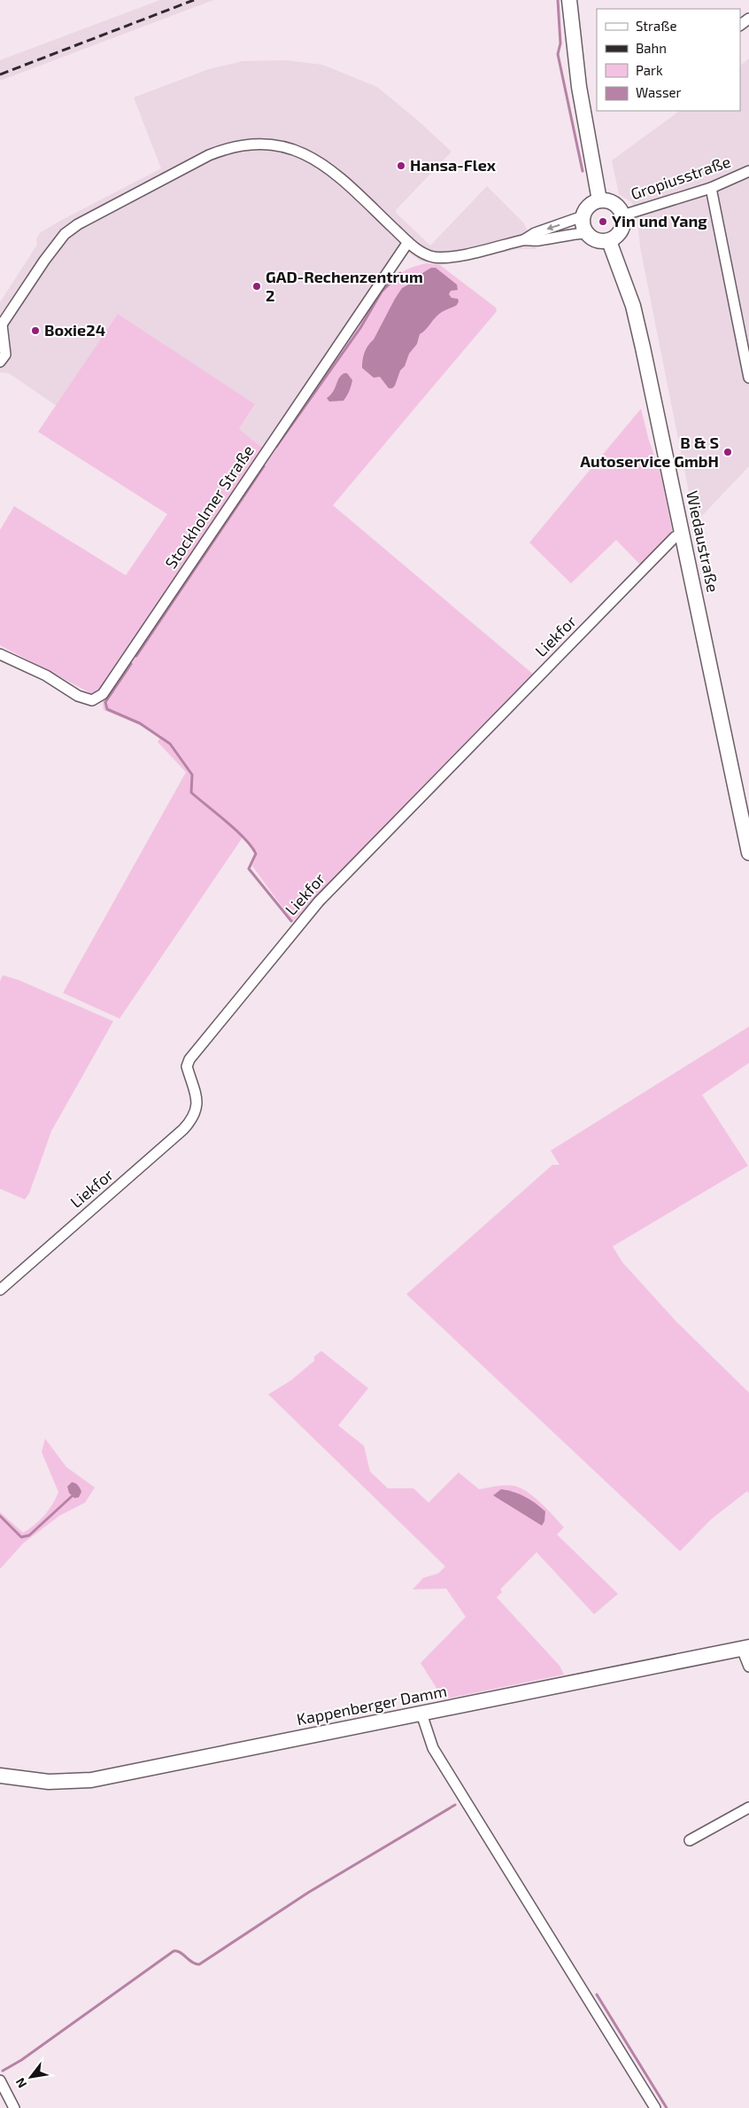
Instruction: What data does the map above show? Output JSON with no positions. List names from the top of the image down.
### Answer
{
  "streets": {
    "main road": ["Wiedaustraße", "Kappenberger Damm"],
    "street": ["Gropiusstraße", "Stockholmer Straße", "Liekfor"]
  },
  "crossings": [
    ["Gropiusstraße", "Wiedaustraße"],
    ["Wiedaustraße", "Liekfor"]
  ],
  "places": [
    "Hansa-Flex",
    "Yin und Yang",
    "GAD-Rechenzentrum 2",
    "Boxie24",
    "B & S Autoservice GmbH"
  ],
  "legend": [
    "Straße",
    "Bahn",
    "Park",
    "Wasser"
  ],
  "north": "bottom left"
}
